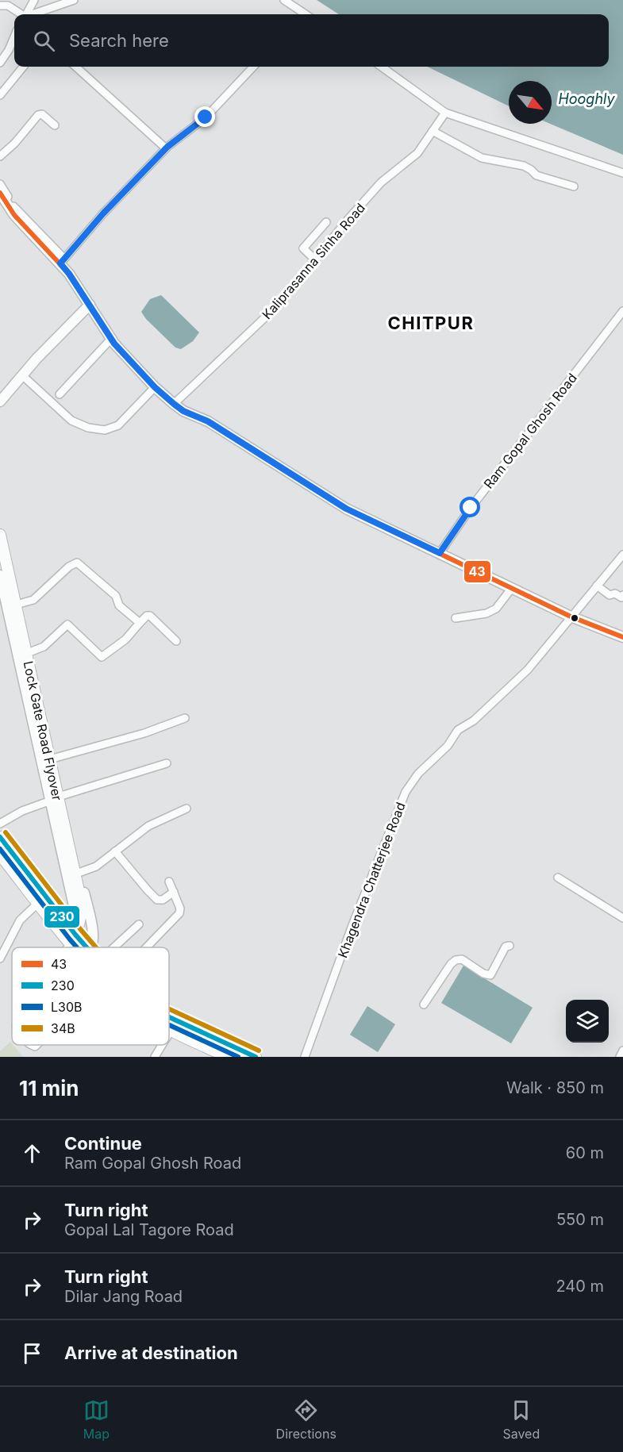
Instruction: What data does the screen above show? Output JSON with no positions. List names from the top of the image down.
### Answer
{
  "streets": {
    "main road": ["Lock Gate Road Flyover"],
    "street": ["Kaliprasanna Sinha Road", "Ram Gopal Ghosh Road", "Khagendra Chatterjee Road"]
  },
  "districts": ["CHITPUR"],
  "water": ["Hooghly"],
  "lines": [
    "transit line 43",
    "transit line 34B",
    "transit line 230",
    "transit line L30B"
  ],
  "legend": [
    "43",
    "230",
    "L30B",
    "34B"
  ],
  "north": "bottom right",
  "page": {
    "search": "Search here",
    "heading": ["11 min", "Walk · 850 m"],
    "list": [
      ["Continue", "Ram Gopal Ghosh Road", "60 m"],
      ["Turn right", "Gopal Lal Tagore Road", "550 m"],
      ["Turn right", "Dilar Jang Road", "240 m"],
      "Arrive at destination"
    ],
    "nav": ["Map", "Directions", "Saved"]
  }
}
